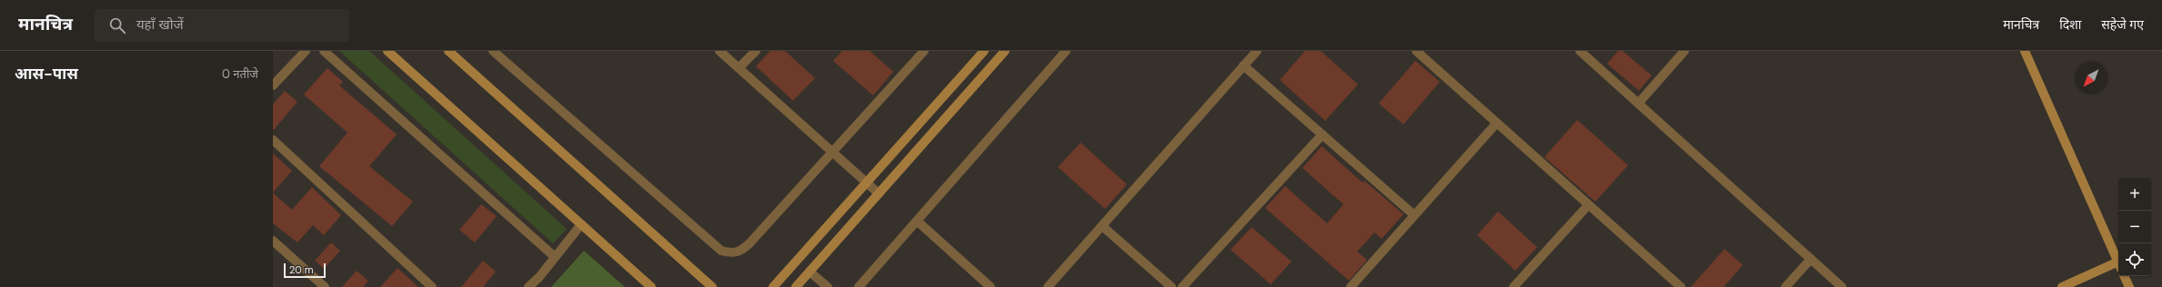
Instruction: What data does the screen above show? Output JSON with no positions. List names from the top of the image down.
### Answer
{
  "scale_bar": "20 m",
  "north": "bottom left",
  "page": {
    "header": "मानचित्र",
    "search": "यहाँ खोजें",
    "nav": ["मानचित्र", "दिशा", "सहेजे गए"],
    "heading": ["आस-पास", "0 नतीजे"],
    "map_buttons": ["+", "−"],
    "scale": "20 m"
  }
}
